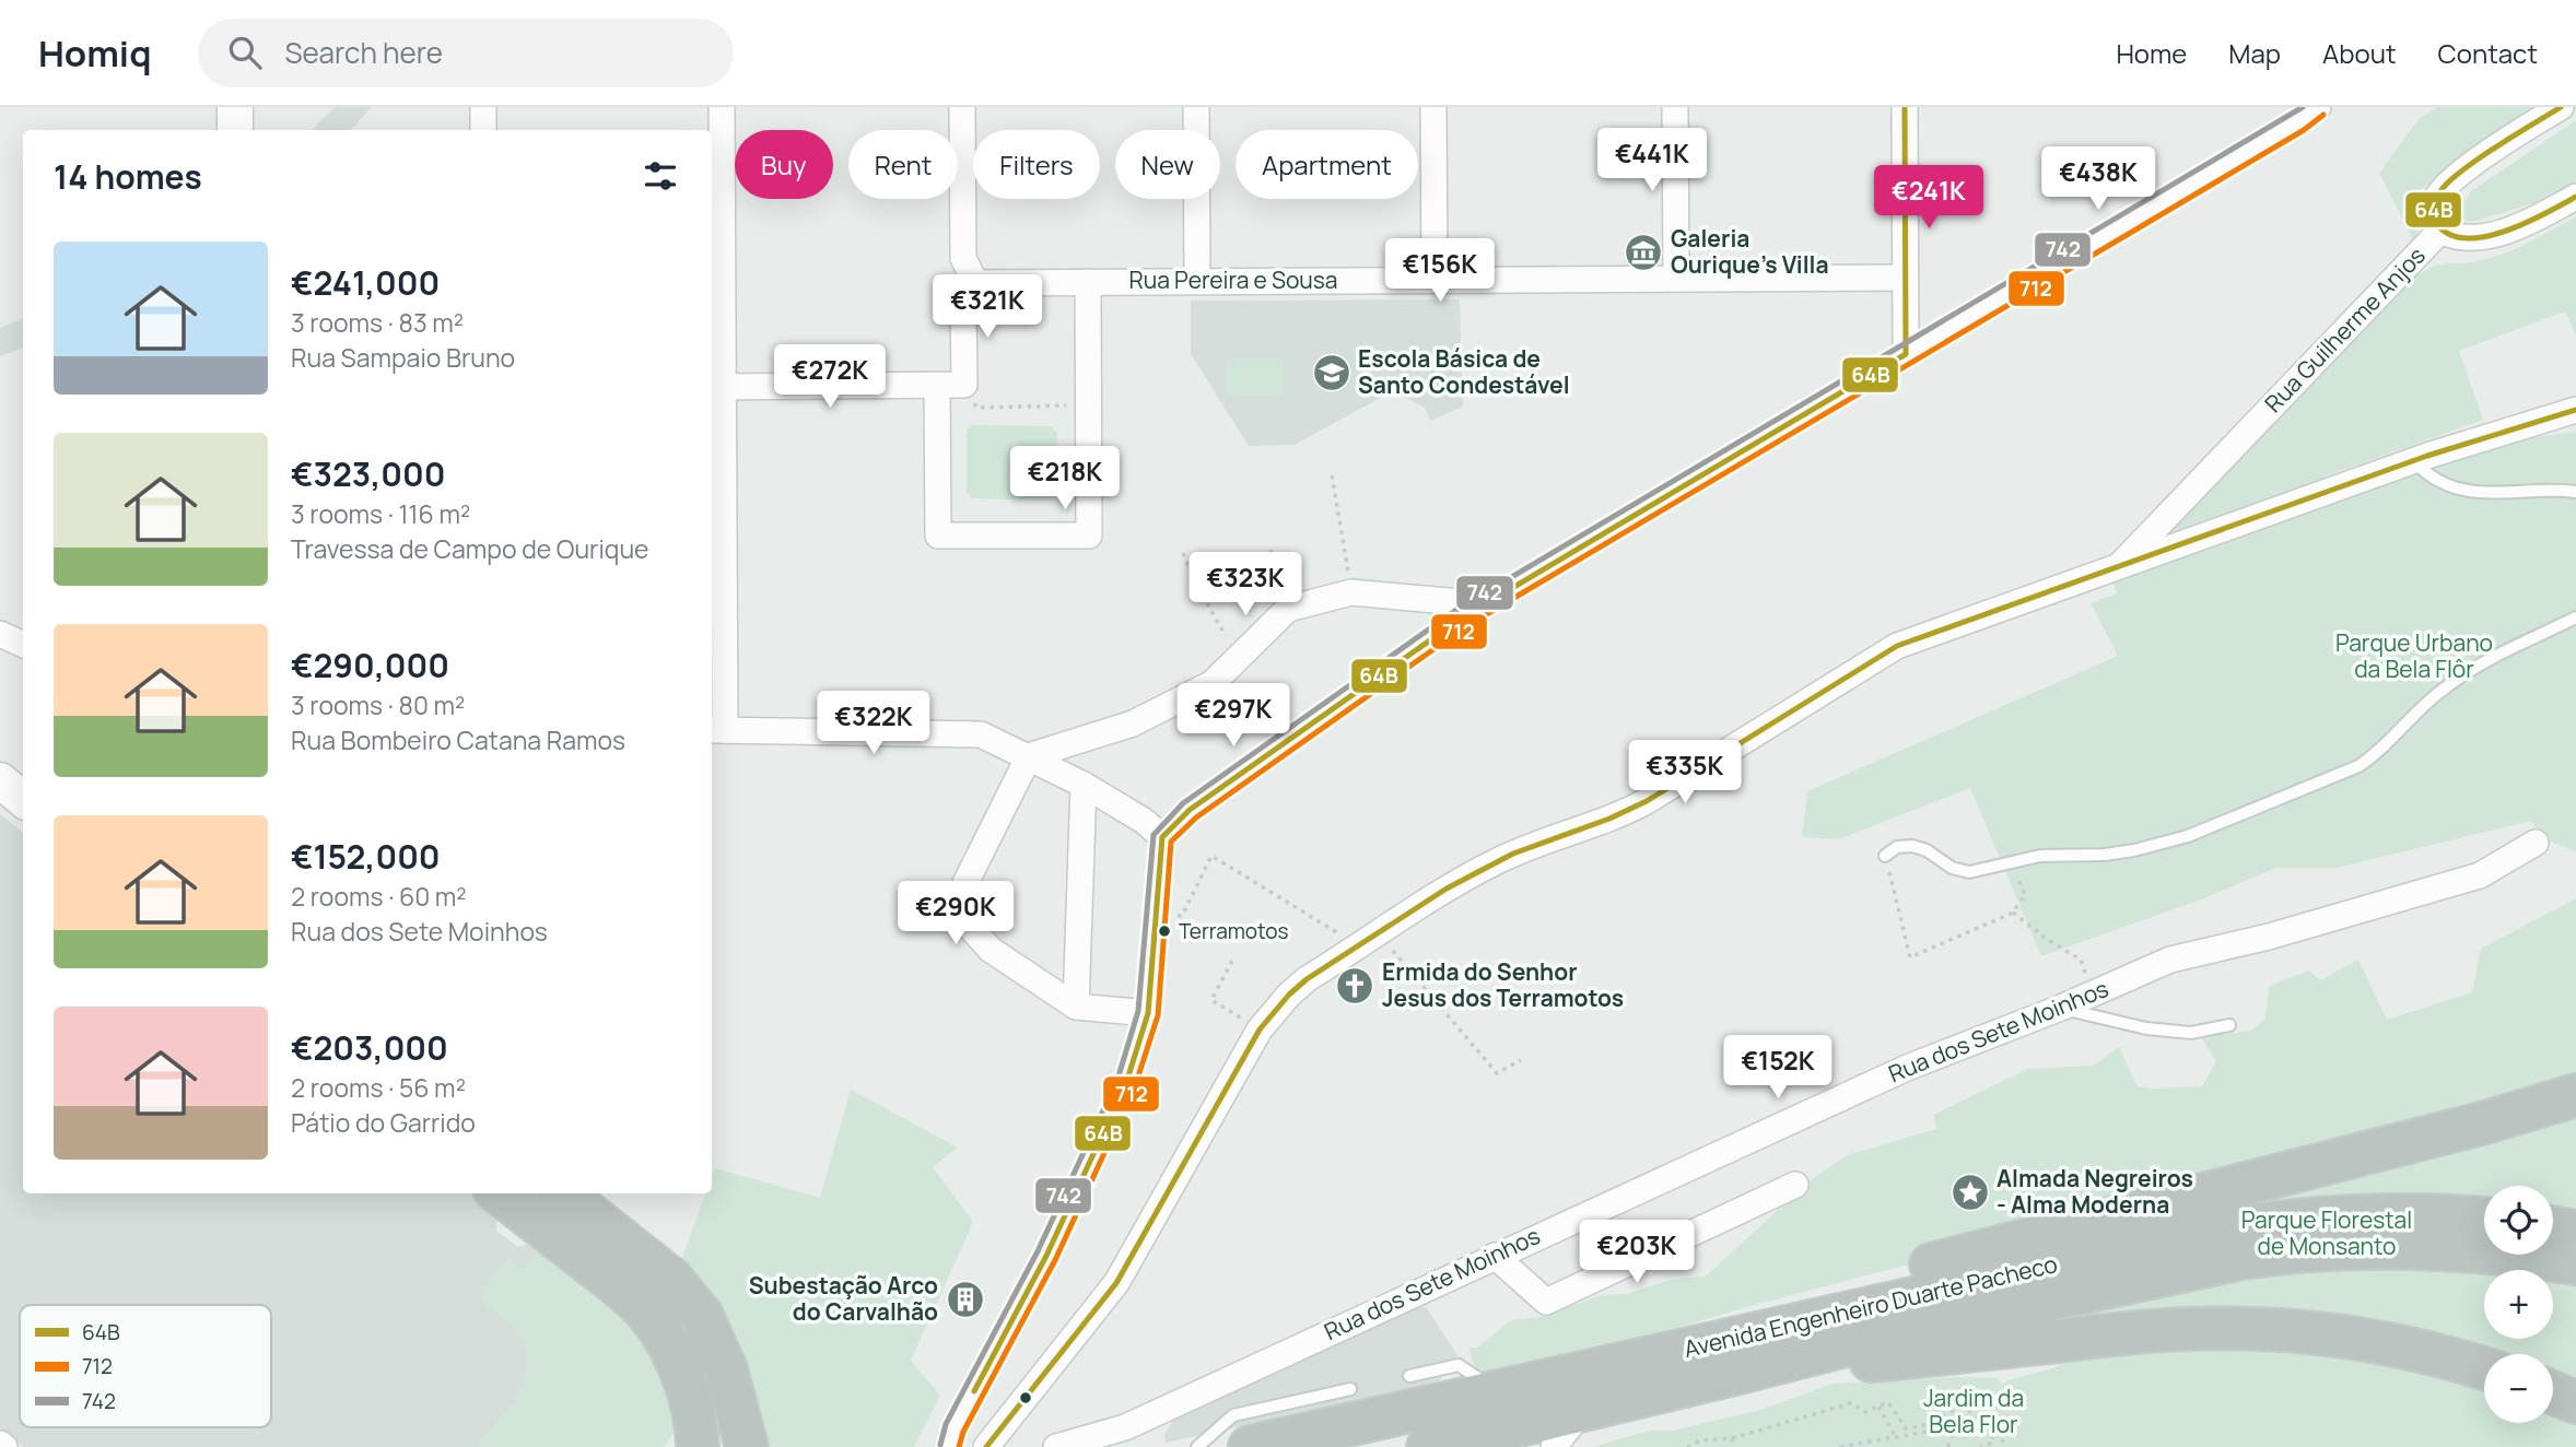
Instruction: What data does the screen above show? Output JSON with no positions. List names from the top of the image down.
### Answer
{
  "streets": {
    "highway": ["Avenida Engenheiro Duarte Pacheco"],
    "street": ["Rua Pereira e Sousa", "Rua Guilherme Anjos", "Rua dos Sete Moinhos"]
  },
  "parks": ["Parque Urbano da Bela Flôr", "Parque Florestal de Monsanto", "Jardim da Bela Flor"],
  "places": {
    "museum": ["Galeria Ourique's Villa"],
    "school or university": ["Escola Básica de Santo Condestável"],
    "other": ["Terramotos"],
    "church": ["Ermida do Senhor Jesus dos Terramotos"],
    "place": ["Almada Negreiros - Alma Moderna"],
    "building": ["Subestação Arco do Carvalhão"]
  },
  "lines": ["transit line 64B", "transit line 742", "transit line 712"],
  "legend": ["64B", "712", "742"],
  "page": {
    "header": "Homiq",
    "search": "Search here",
    "nav": [
      "Home",
      "Map",
      "About",
      "Contact"
    ],
    "price": [
      "€441K",
      "€438K",
      "€241K",
      "€156K",
      "€321K",
      "€272K",
      "€218K",
      "€323K",
      "€297K",
      "€322K",
      "€335K",
      "€290K",
      "€152K",
      "€203K"
    ],
    "chip": [
      "Buy",
      "Rent",
      "Filters",
      "New",
      "Apartment"
    ],
    "heading": "14 homes",
    "list": [
      {
        "name": "€241,000",
        "note": "3 rooms · 83 m² · Rua Sampaio Bruno"
      },
      {
        "name": "€323,000",
        "note": "3 rooms · 116 m² · Travessa de Campo de Ourique"
      },
      {
        "name": "€290,000",
        "note": "3 rooms · 80 m² · Rua Bombeiro Catana Ramos"
      },
      {
        "name": "€152,000",
        "note": "2 rooms · 60 m² · Rua dos Sete Moinhos"
      },
      {
        "name": "€203,000",
        "note": "2 rooms · 56 m² · Pátio do Garrido"
      }
    ],
    "map_buttons": ["+", "−"]
  }
}
